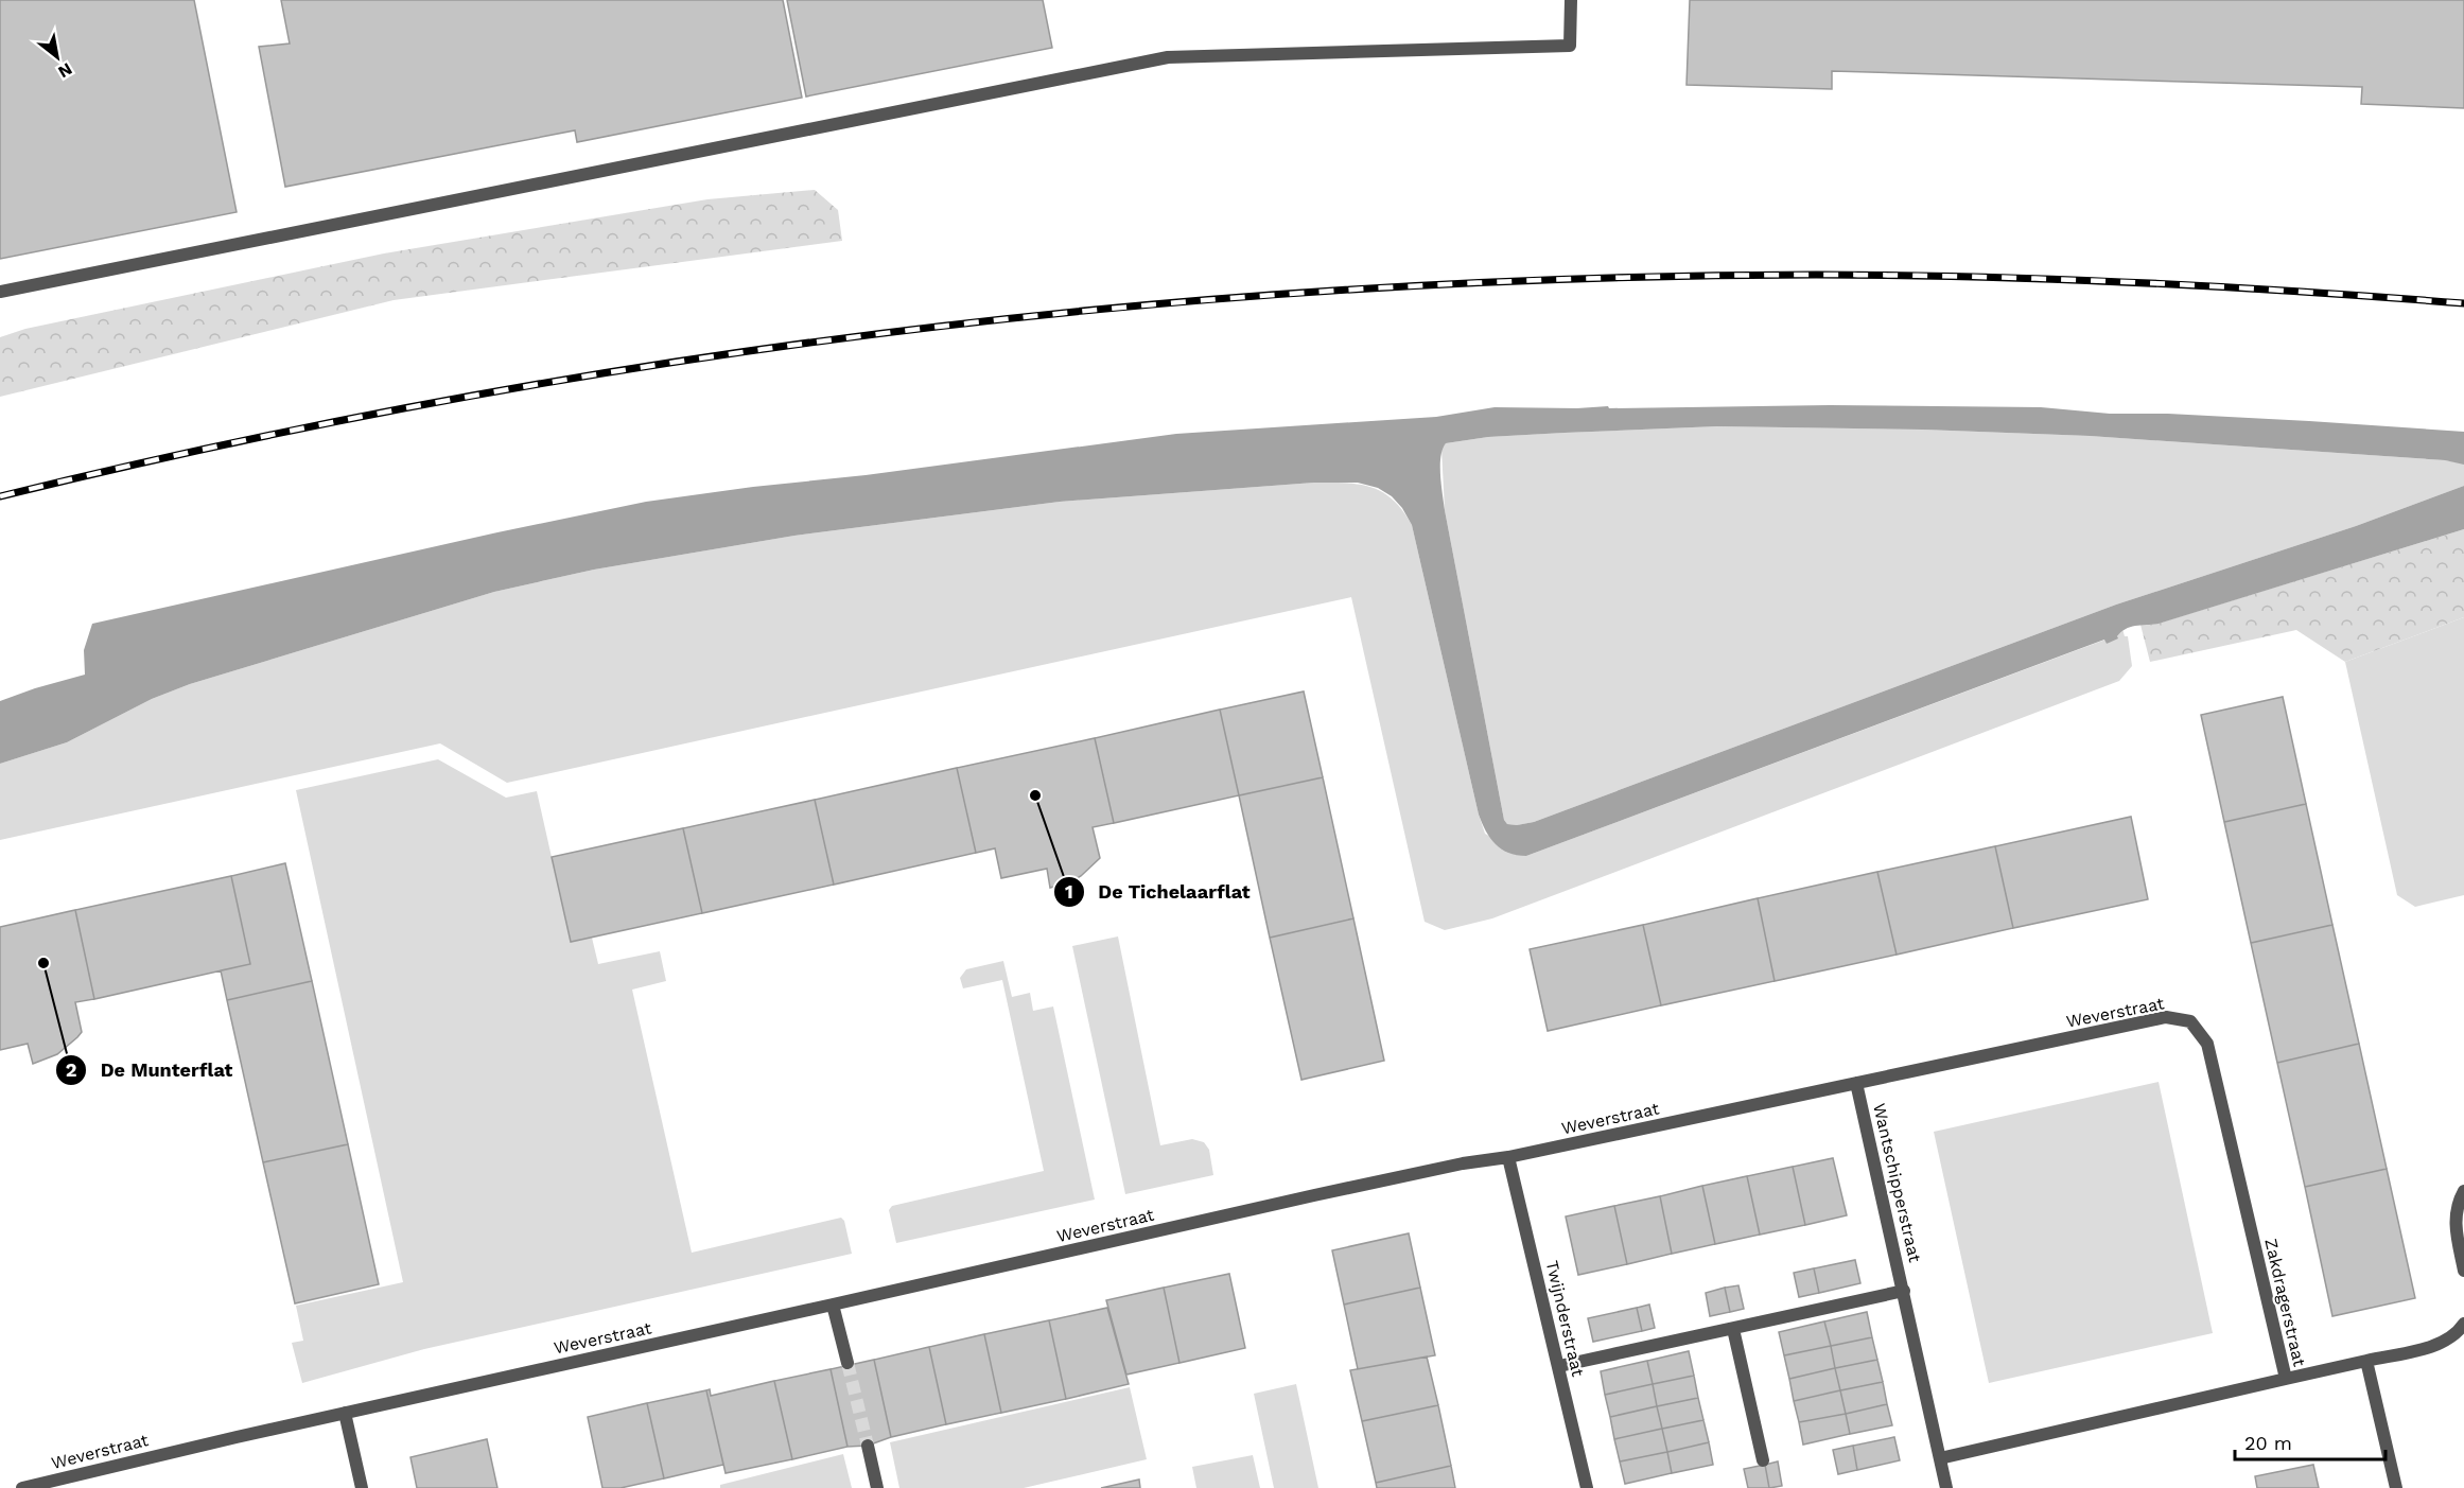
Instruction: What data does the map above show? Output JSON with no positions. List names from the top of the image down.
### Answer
{
  "streets": {
    "street": [
      "Weverstraat",
      "Wantschipperstraat",
      "Zakdragerstraat",
      "Twijnderstraat"
    ]
  },
  "crossings": [
    ["Weverstraat", "Wantschipperstraat"],
    ["Weverstraat", "Zakdragerstraat"],
    ["Weverstraat", "Twijnderstraat"]
  ],
  "places": ["De Tichelaarflat", "De Munterflat"],
  "scale_bar": "20 m",
  "north": "bottom right"
}
